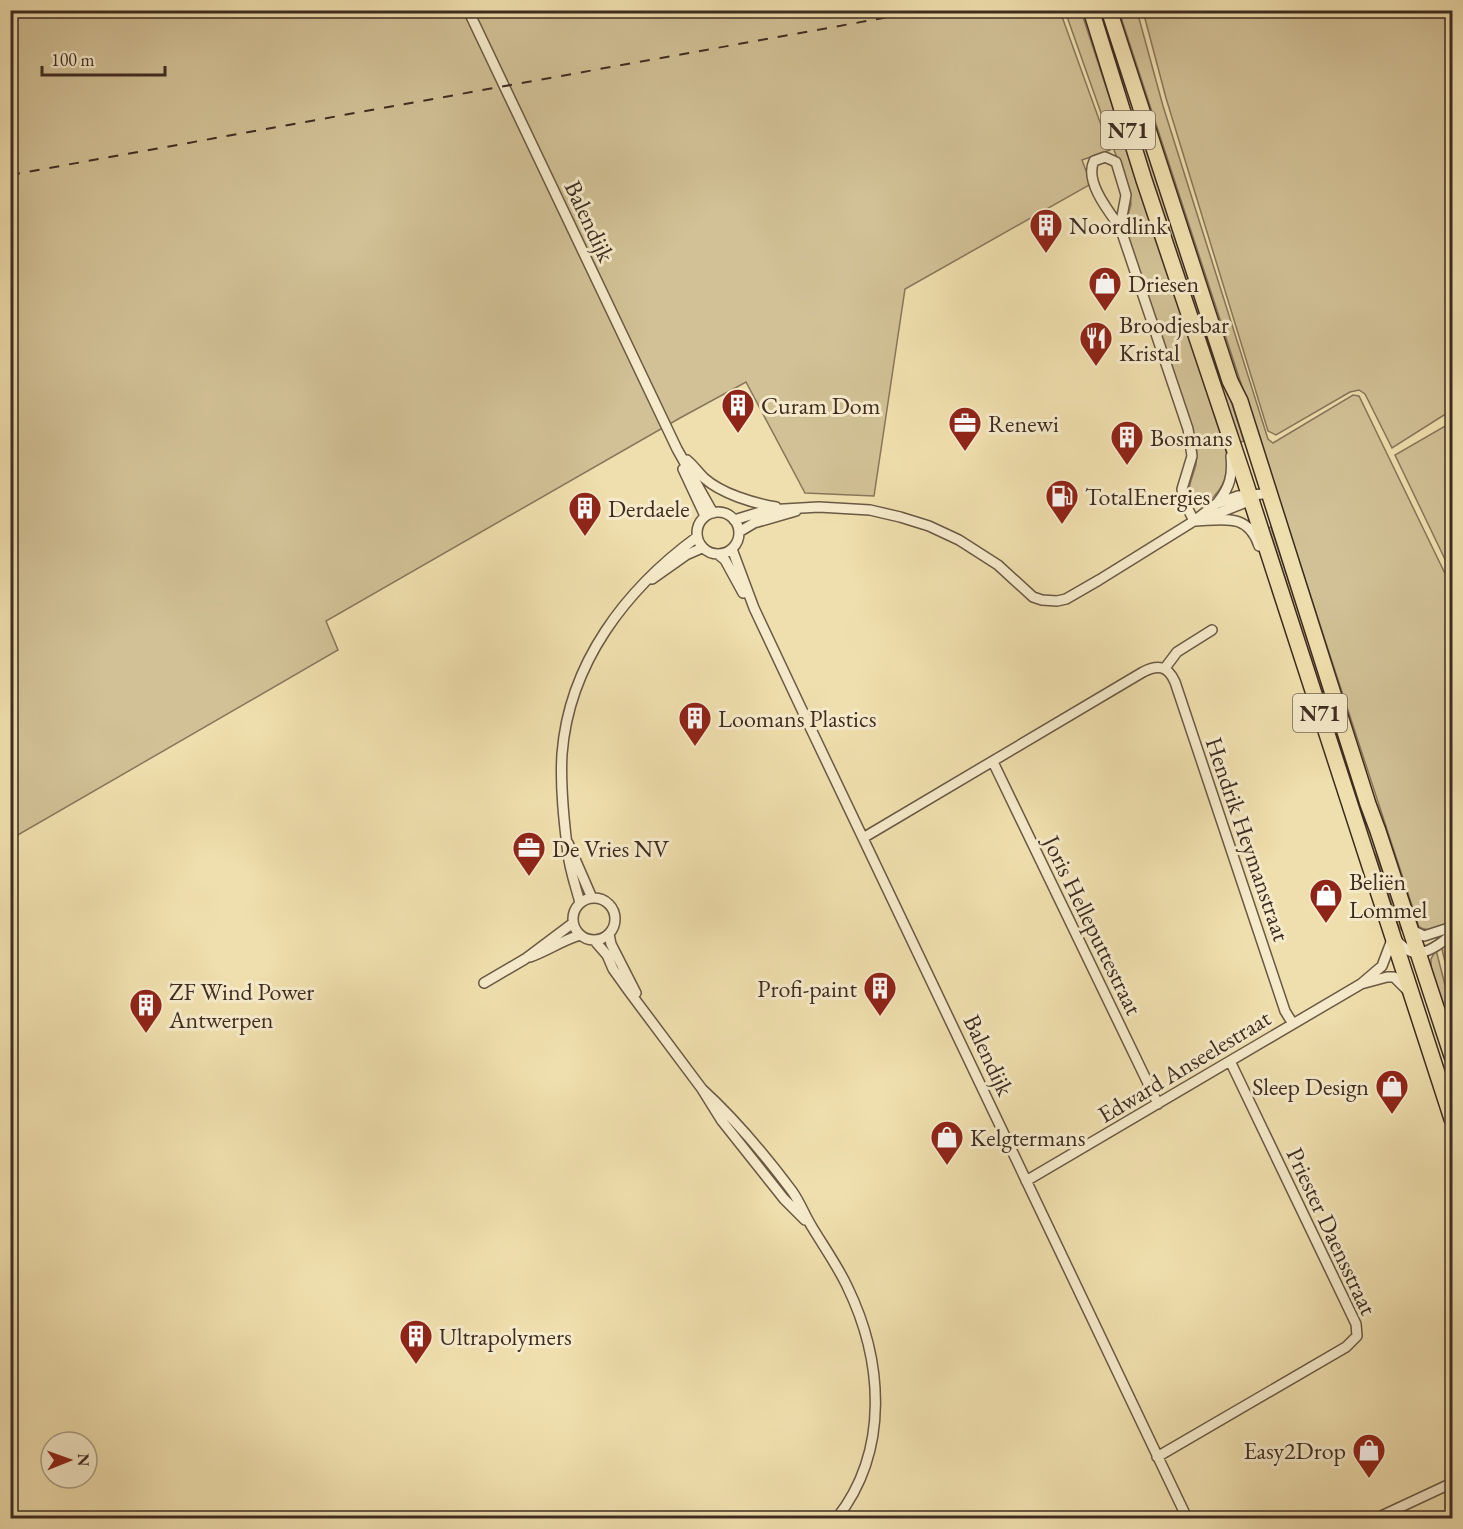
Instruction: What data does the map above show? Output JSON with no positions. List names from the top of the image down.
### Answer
{
  "streets": {
    "highway": ["N71"],
    "street": [
      "Balendijk",
      "Hendrik Heymanstraat",
      "Joris Helleputtestraat",
      "Edward Anseelestraat",
      "Priester Daensstraat"
    ]
  },
  "crossings": [
    ["N71", "Edward Anseelestraat"],
    ["Balendijk", "Edward Anseelestraat"],
    ["Balendijk", "Priester Daensstraat"],
    ["Hendrik Heymanstraat", "Edward Anseelestraat"],
    ["Joris Helleputtestraat", "Edward Anseelestraat"],
    ["Edward Anseelestraat", "Priester Daensstraat"]
  ],
  "places": {
    "building": [
      "Noordlink",
      "Curam Dom",
      "Bosmans",
      "Derdaele",
      "Loomans Plastics",
      "Profi-paint",
      "ZF Wind Power Antwerpen",
      "Ultrapolymers"
    ],
    "shop": [
      "Driesen",
      "Beliën Lommel",
      "Sleep Design",
      "Kelgtermans",
      "Easy2Drop"
    ],
    "restaurant": ["Broodjesbar Kristal"],
    "office": ["Renewi", "De Vries NV"],
    "fuel station": ["TotalEnergies"]
  },
  "scale_bar": "100 m",
  "north": "right"
}
